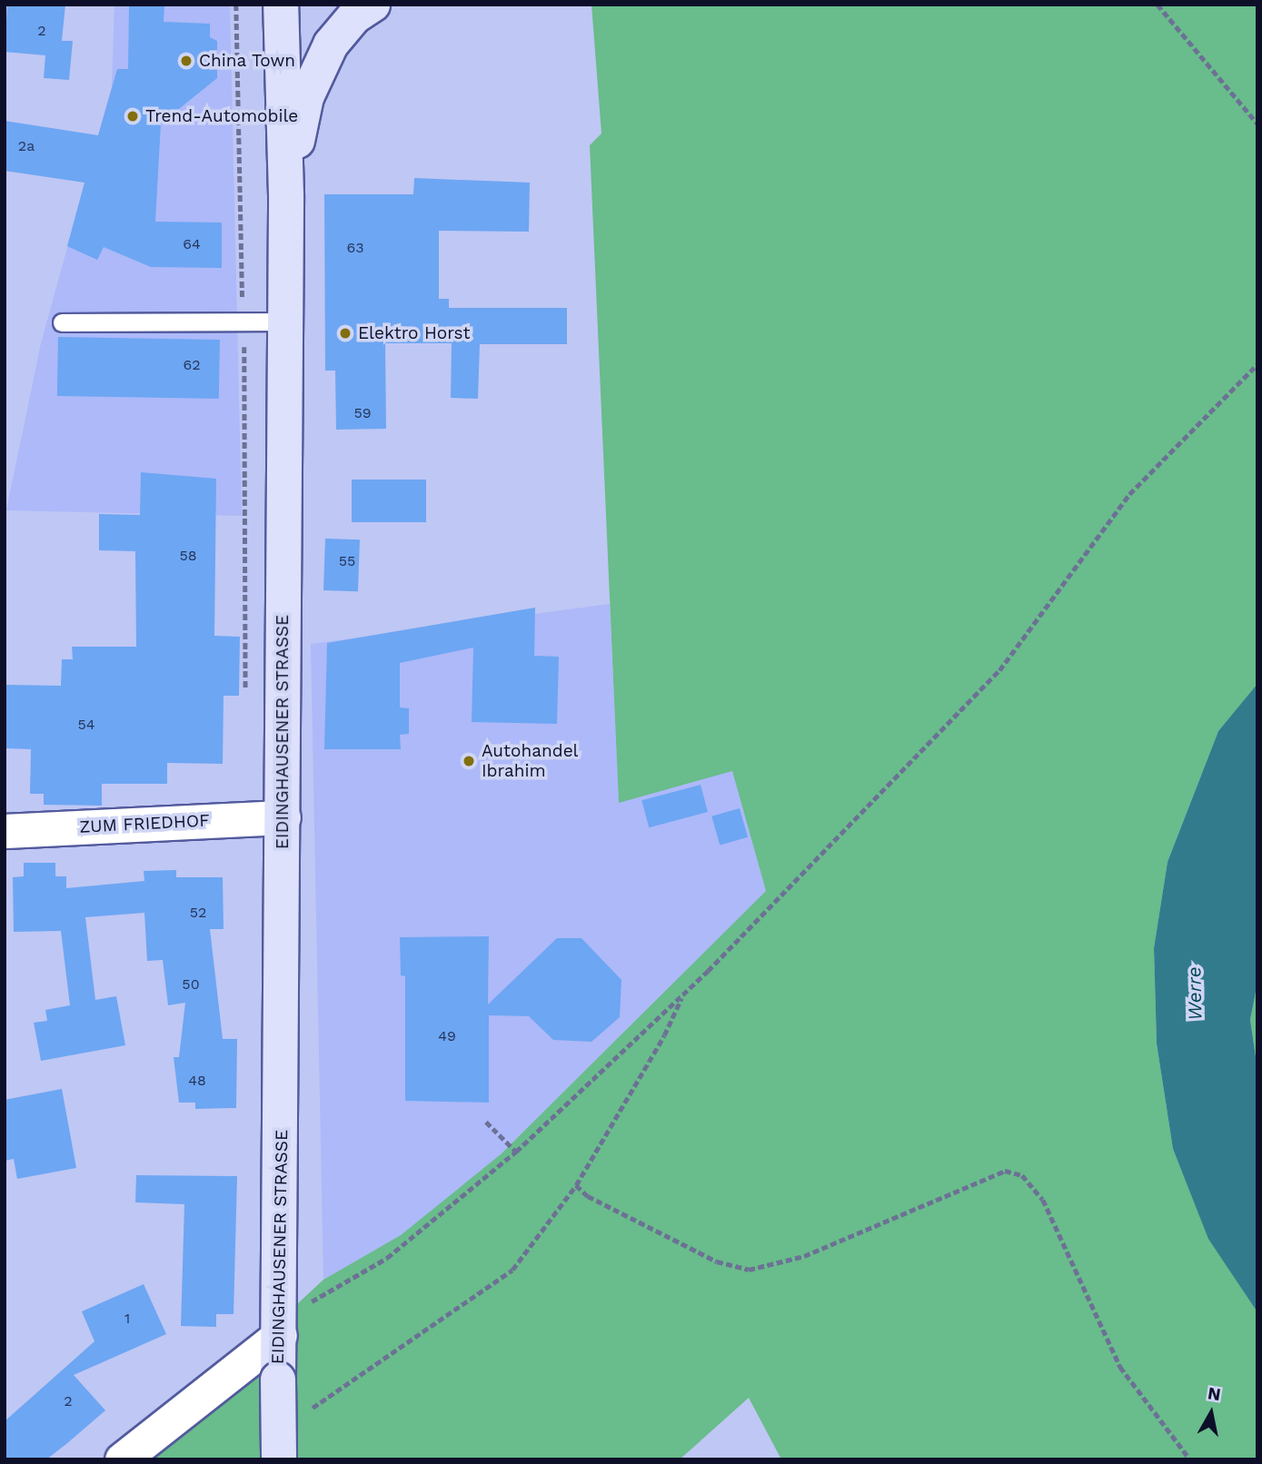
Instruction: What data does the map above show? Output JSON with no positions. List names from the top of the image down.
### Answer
{
  "streets": {
    "main road": ["EIDINGHAUSENER STRASSE"],
    "street": ["ZUM FRIEDHOF"]
  },
  "crossings": [
    ["EIDINGHAUSENER STRASSE", "ZUM FRIEDHOF"]
  ],
  "water": ["Werre"],
  "places": [
    "China Town",
    "Trend-Automobile",
    "Elektro Horst",
    "Autohandel Ibrahim"
  ],
  "house_numbers": [
    "2",
    "2a",
    "64",
    "63",
    "62",
    "59",
    "58",
    "55",
    "54",
    "52",
    "50",
    "49",
    "48",
    "1",
    "2"
  ],
  "north": "top"
}
